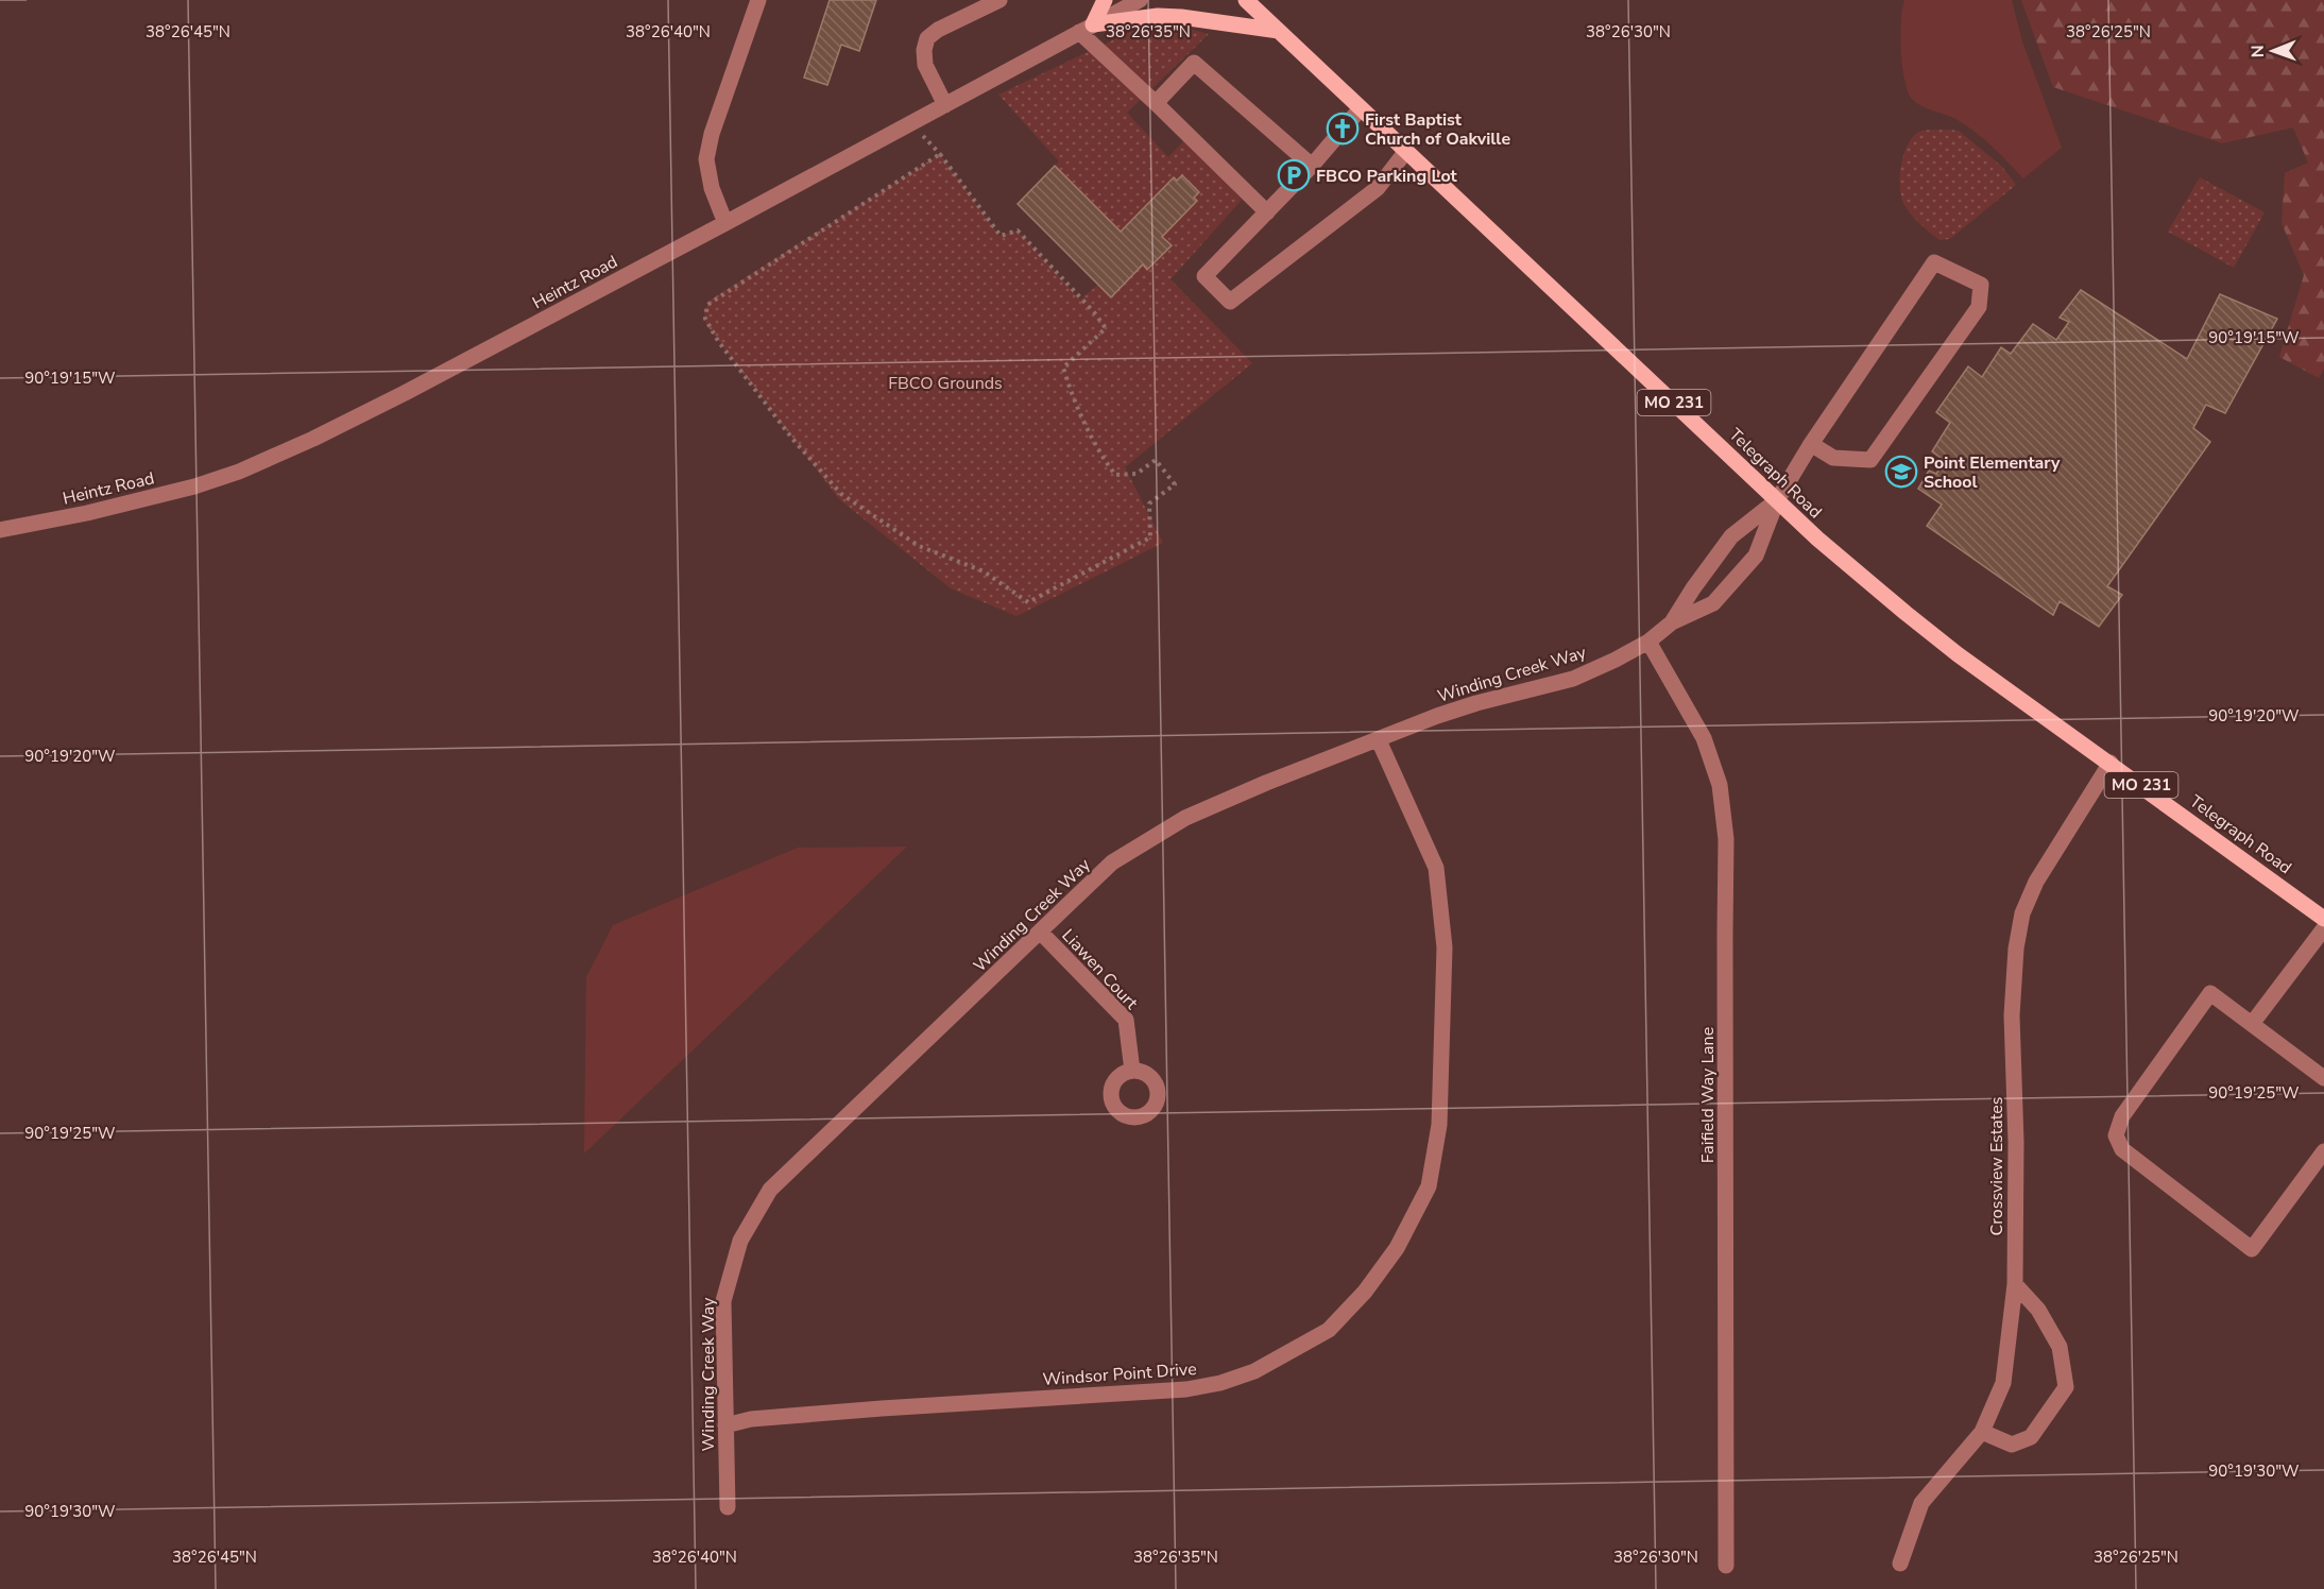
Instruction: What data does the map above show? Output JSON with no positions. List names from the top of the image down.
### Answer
{
  "streets": {
    "main road": ["MO 231", "Telegraph Road"],
    "street": [
      "Heintz Road",
      "Winding Creek Way",
      "Liawen Court",
      "Faifield Way Lane",
      "Crossview Estates",
      "Windsor Point Drive"
    ]
  },
  "crossings": [
    ["Telegraph Road", "Winding Creek Way"],
    ["Telegraph Road", "Crossview Estates"],
    ["Winding Creek Way", "Liawen Court"],
    ["Winding Creek Way", "Faifield Way Lane"],
    ["Winding Creek Way", "Windsor Point Drive"]
  ],
  "parks": ["FBCO Grounds"],
  "places": {
    "church": ["First Baptist Church of Oakville"],
    "parking": ["FBCO Parking Lot"],
    "school or university": ["Point Elementary School"]
  },
  "north": "left",
  "coordinates": [
    "38°26'45\"N",
    "38°26'40\"N",
    "38°26'35\"N",
    "38°26'30\"N",
    "38°26'25\"N",
    "90°19'15\"W",
    "90°19'20\"W",
    "90°19'25\"W",
    "90°19'30\"W"
  ]
}
